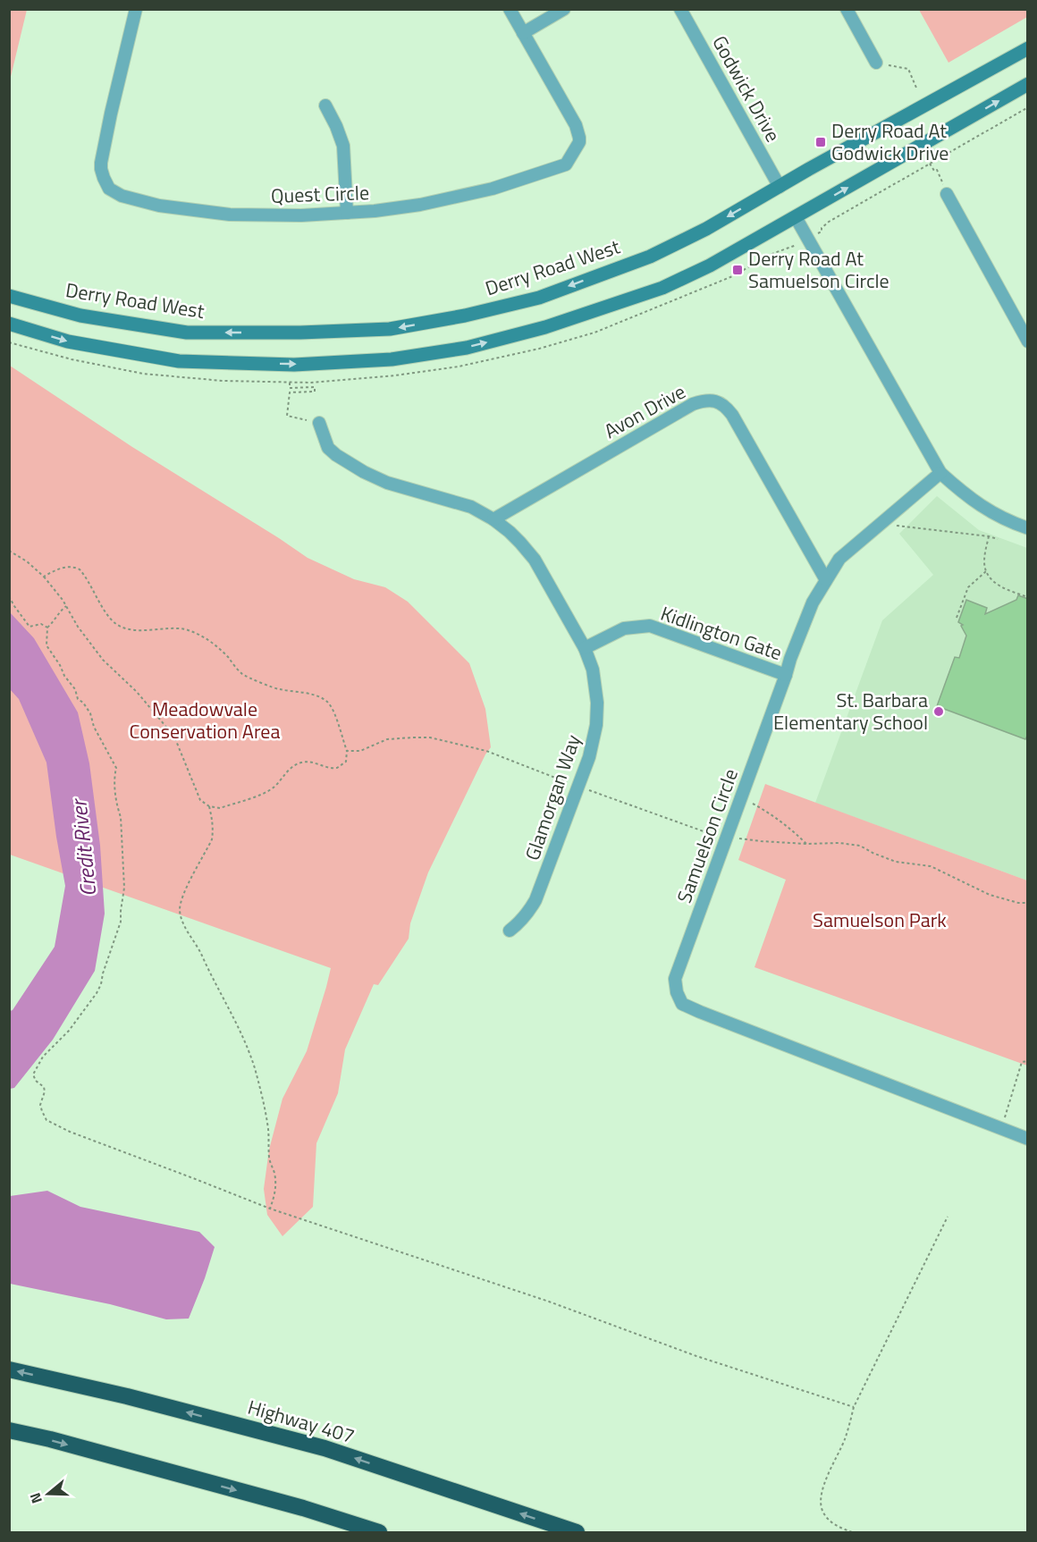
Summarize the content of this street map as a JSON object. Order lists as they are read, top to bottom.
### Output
{
  "streets": {
    "highway": ["Highway 407"],
    "main road": ["Derry Road West"],
    "street": [
      "Godwick Drive",
      "Quest Circle",
      "Avon Drive",
      "Kidlington Gate",
      "Glamorgan Way",
      "Samuelson Circle"
    ]
  },
  "crossings": [
    ["Godwick Drive", "Derry Road West"],
    ["Avon Drive", "Glamorgan Way"],
    ["Avon Drive", "Samuelson Circle"],
    ["Kidlington Gate", "Glamorgan Way"],
    ["Kidlington Gate", "Samuelson Circle"]
  ],
  "water": ["Credit River"],
  "parks": ["Meadowvale Conservation Area", "Samuelson Park"],
  "places": {
    "transit": ["Derry Road At Godwick Drive", "Derry Road At Samuelson Circle"],
    "other": ["St. Barbara Elementary School"]
  },
  "north": "left"
}
